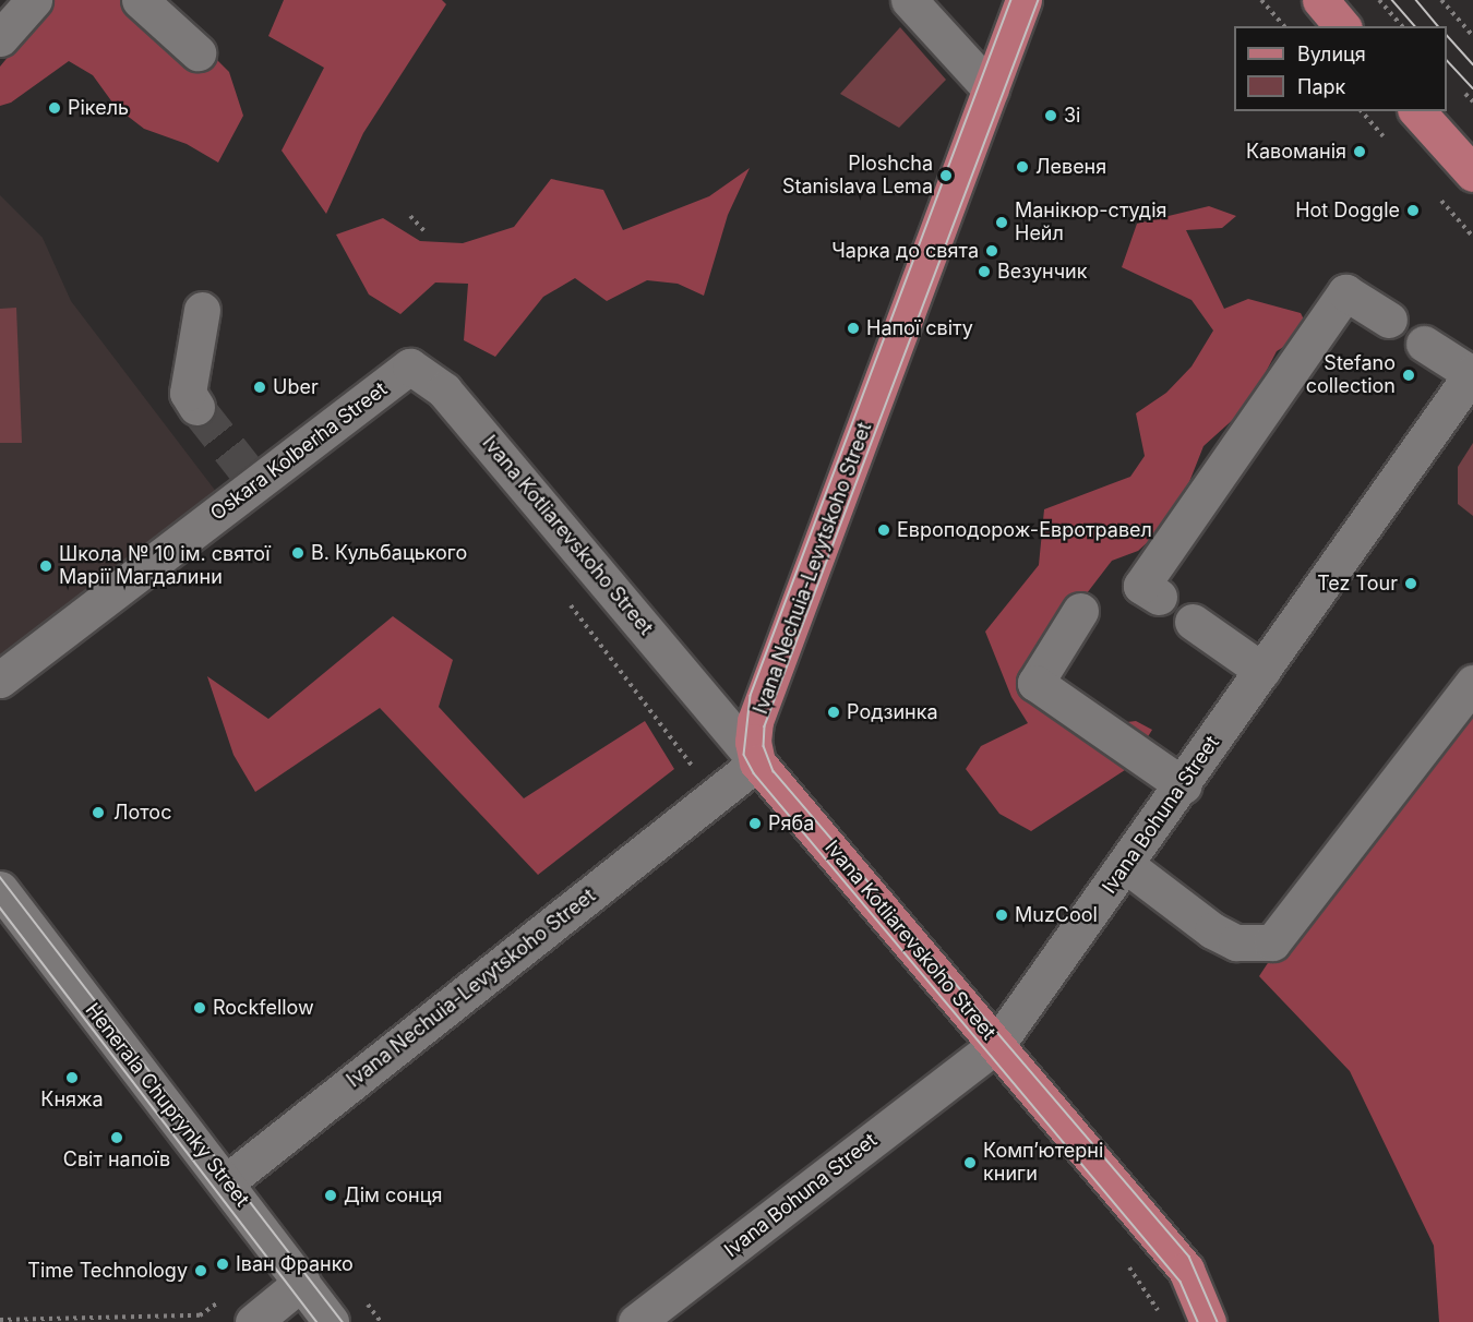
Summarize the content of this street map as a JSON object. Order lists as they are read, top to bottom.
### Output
{
  "streets": {
    "main road": ["Ivana Kotliarevskoho Street", "Ivana Nechuia-Levytskoho Street"],
    "street": ["Oskara Kolberha Street", "Ivana Bohuna Street", "Henerala Chuprynky Street"]
  },
  "crossings": [
    ["Oskara Kolberha Street", "Ivana Kotliarevskoho Street"],
    ["Ivana Kotliarevskoho Street", "Ivana Nechuia-Levytskoho Street"],
    ["Ivana Kotliarevskoho Street", "Ivana Bohuna Street"],
    ["Ivana Nechuia-Levytskoho Street", "Henerala Chuprynky Street"]
  ],
  "places": [
    "Рікель",
    "3i",
    "Кавоманія",
    "Левеня",
    "Ploshcha Stanislava Lema",
    "Hot Doggle",
    "Манікюр-студія Нейл",
    "Чарка до свята",
    "Везунчик",
    "Напої світу",
    "Stefano collection",
    "Uber",
    "Европодорож-Евротравел",
    "В. Кульбацького",
    "Школа № 10 ім. святої Марії Магдалини",
    "Tez Tour",
    "Родзинка",
    "Лотос",
    "Ряба",
    "MuzCool",
    "Rockfellow",
    "Княжа",
    "Світ напоїв",
    "Компʼютерні книги",
    "Дім сонця",
    "Іван Франко",
    "Time Technology"
  ],
  "legend": ["Вулиця", "Парк"]
}
